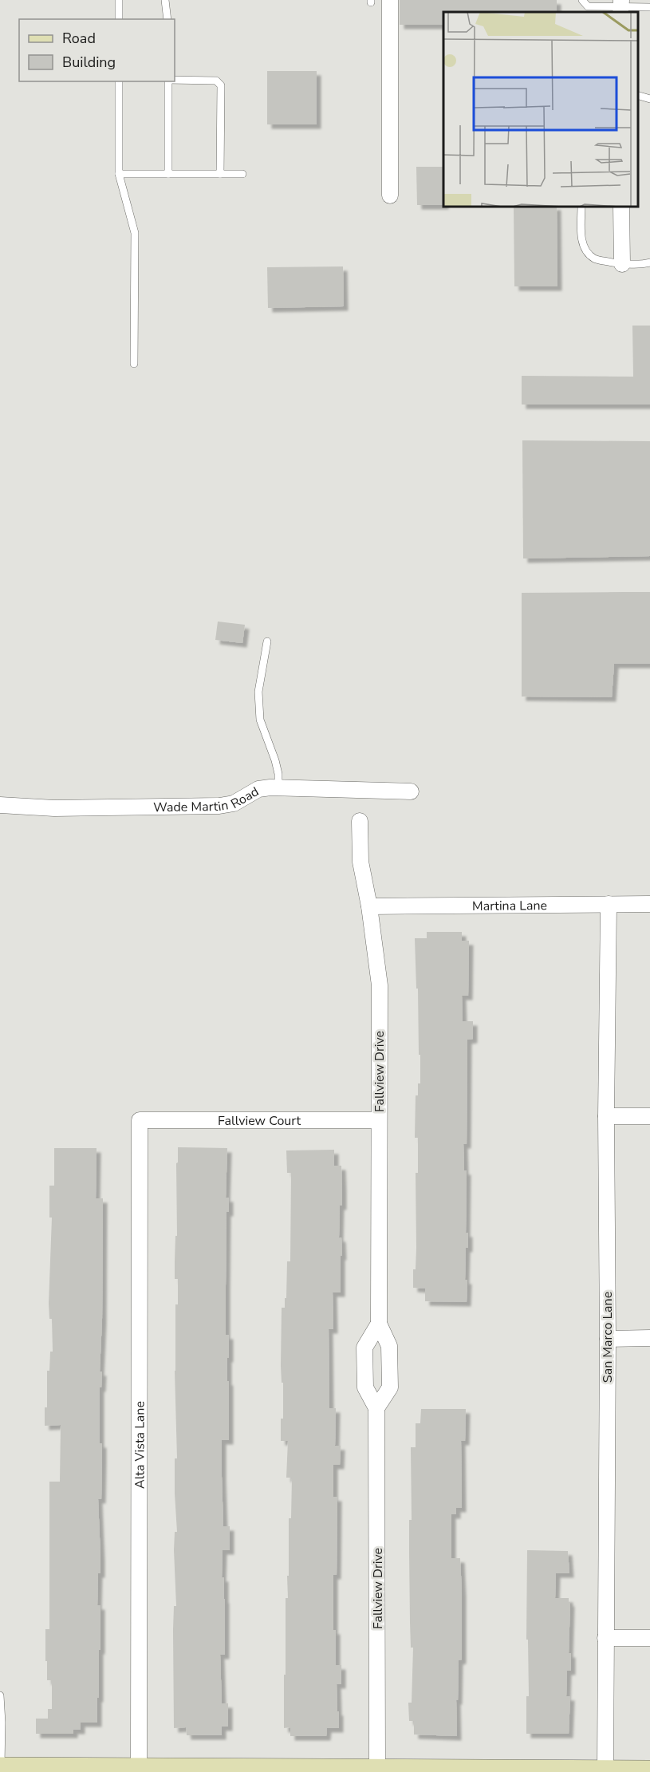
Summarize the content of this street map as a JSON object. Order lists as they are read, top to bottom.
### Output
{
  "streets": {
    "street": [
      "Wade Martin Road",
      "Martina Lane",
      "Fallview Drive",
      "Fallview Court",
      "San Marco Lane",
      "Alta Vista Lane"
    ]
  },
  "crossings": [
    ["Martina Lane", "Fallview Drive"],
    ["Martina Lane", "San Marco Lane"],
    ["Fallview Drive", "Fallview Court"],
    ["Fallview Court", "Alta Vista Lane"]
  ],
  "legend": ["Road", "Building"]
}
